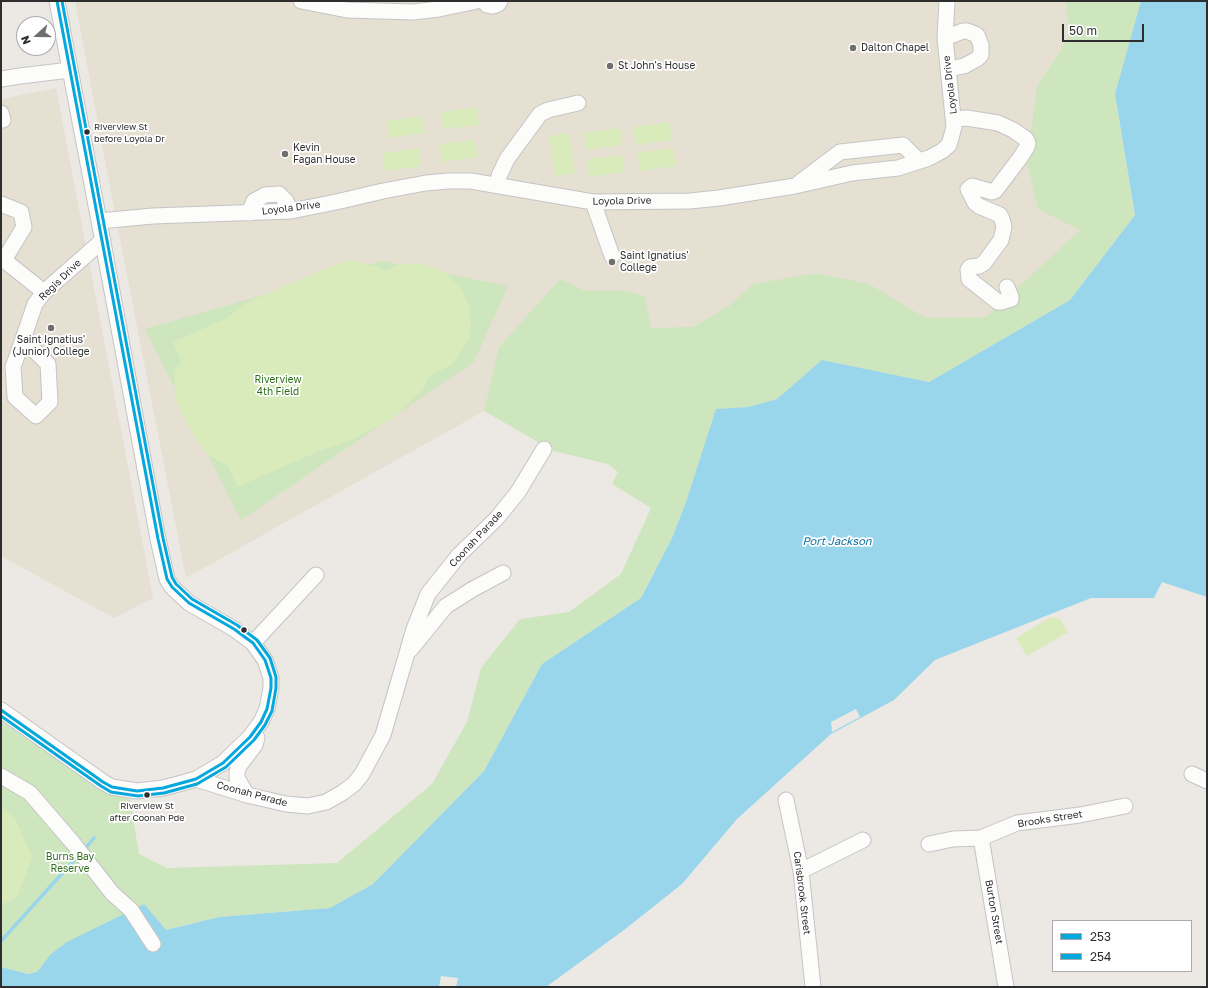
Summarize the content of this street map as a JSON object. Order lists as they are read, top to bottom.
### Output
{
  "streets": {
    "street": [
      "Loyola Drive",
      "Regis Drive",
      "Coonah Parade",
      "Brooks Street",
      "Carisbrook Street",
      "Burton Street"
    ]
  },
  "crossings": [
    ["Brooks Street", "Burton Street"]
  ],
  "water": ["Port Jackson"],
  "parks": ["Riverview 4th Field", "Burns Bay Reserve"],
  "places": [
    "Dalton Chapel",
    "St John's House",
    "Riverview St before Loyola Dr",
    "Kevin Fagan House",
    "Saint Ignatius' College",
    "Saint Ignatius' (Junior) College",
    "Riverview St after Coonah Pde"
  ],
  "lines": ["transit line 253", "transit line 254"],
  "legend": ["253", "254"],
  "scale_bar": "50 m",
  "north": "left"
}
